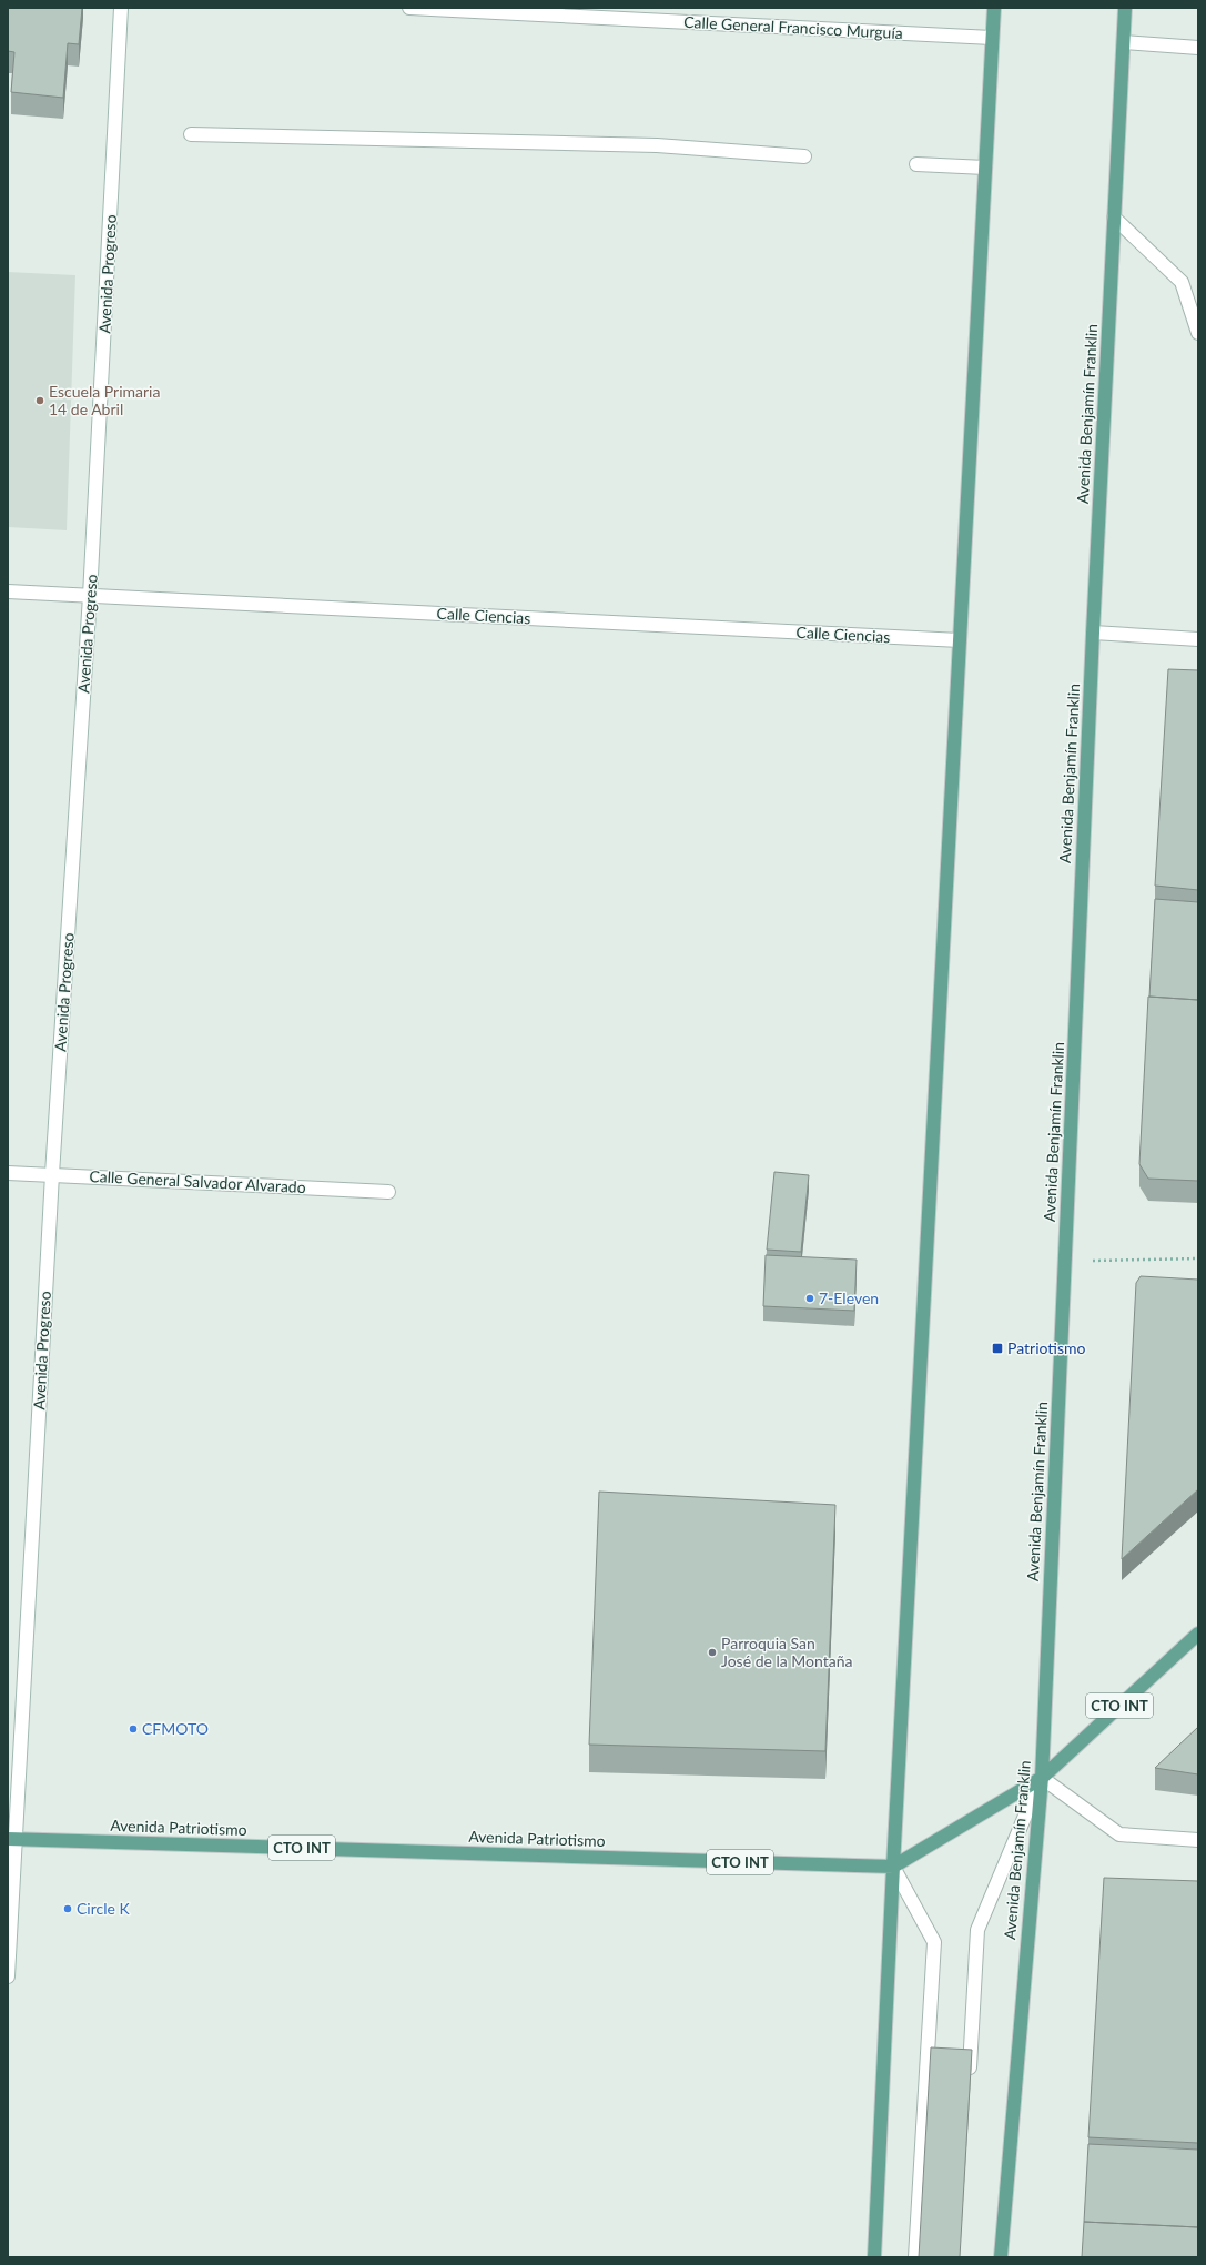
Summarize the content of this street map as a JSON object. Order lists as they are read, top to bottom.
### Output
{
  "streets": {
    "main road": ["Avenida Benjamín Franklin", "CTO INT", "Avenida Patriotismo"],
    "street": [
      "Calle General Francisco Murguía",
      "Avenida Progreso",
      "Calle Ciencias",
      "Calle General Salvador Alvarado"
    ]
  },
  "crossings": [
    ["Avenida Progreso", "Calle Ciencias"],
    ["Avenida Progreso", "Calle General Salvador Alvarado"],
    ["Avenida Progreso", "Avenida Patriotismo"],
    ["Avenida Benjamín Franklin", "CTO INT"],
    ["CTO INT", "Avenida Patriotismo"]
  ],
  "places": {
    "other": [
      "Escuela Primaria 14 de Abril",
      "7-Eleven",
      "Parroquia San José de la Montaña",
      "CFMOTO",
      "Circle K"
    ],
    "transit": ["Patriotismo"]
  }
}
